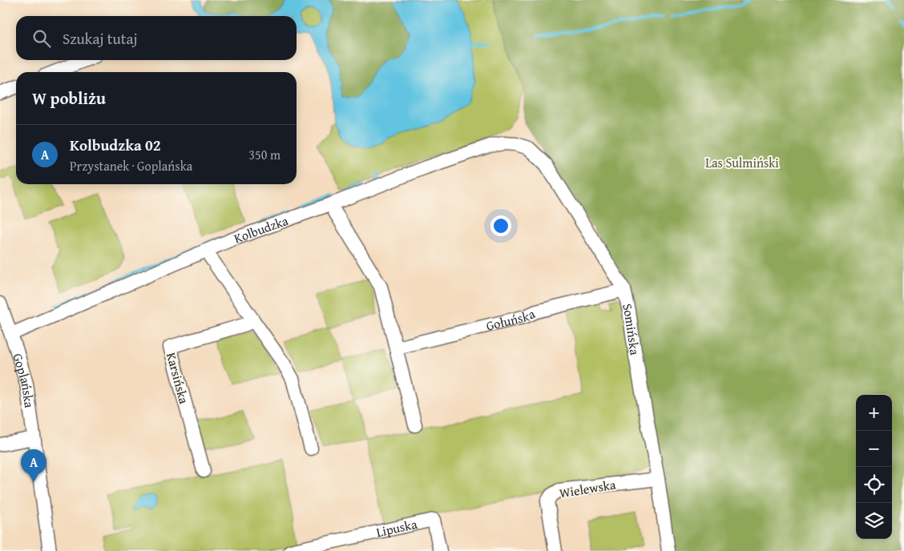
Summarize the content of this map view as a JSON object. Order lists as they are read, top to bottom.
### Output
{
  "streets": {
    "street": [
      "Kolbudzka",
      "Gołuńska",
      "Somińska",
      "Karsińska",
      "Goplańska",
      "Wielewska",
      "Lipuska"
    ]
  },
  "crossings": [
    ["Kolbudzka", "Somińska"],
    ["Kolbudzka", "Goplańska"],
    ["Gołuńska", "Somińska"],
    ["Somińska", "Wielewska"]
  ],
  "parks": ["Las Sulmiński"],
  "page": {
    "search": "Szukaj tutaj",
    "heading": "W pobliżu",
    "list": [
      {
        "mark": "A",
        "name": "Kolbudzka 02",
        "note": "Przystanek · Goplańska",
        "value": "350 m"
      }
    ],
    "map_buttons": ["+", "−"],
    "pins": "A"
  }
}
